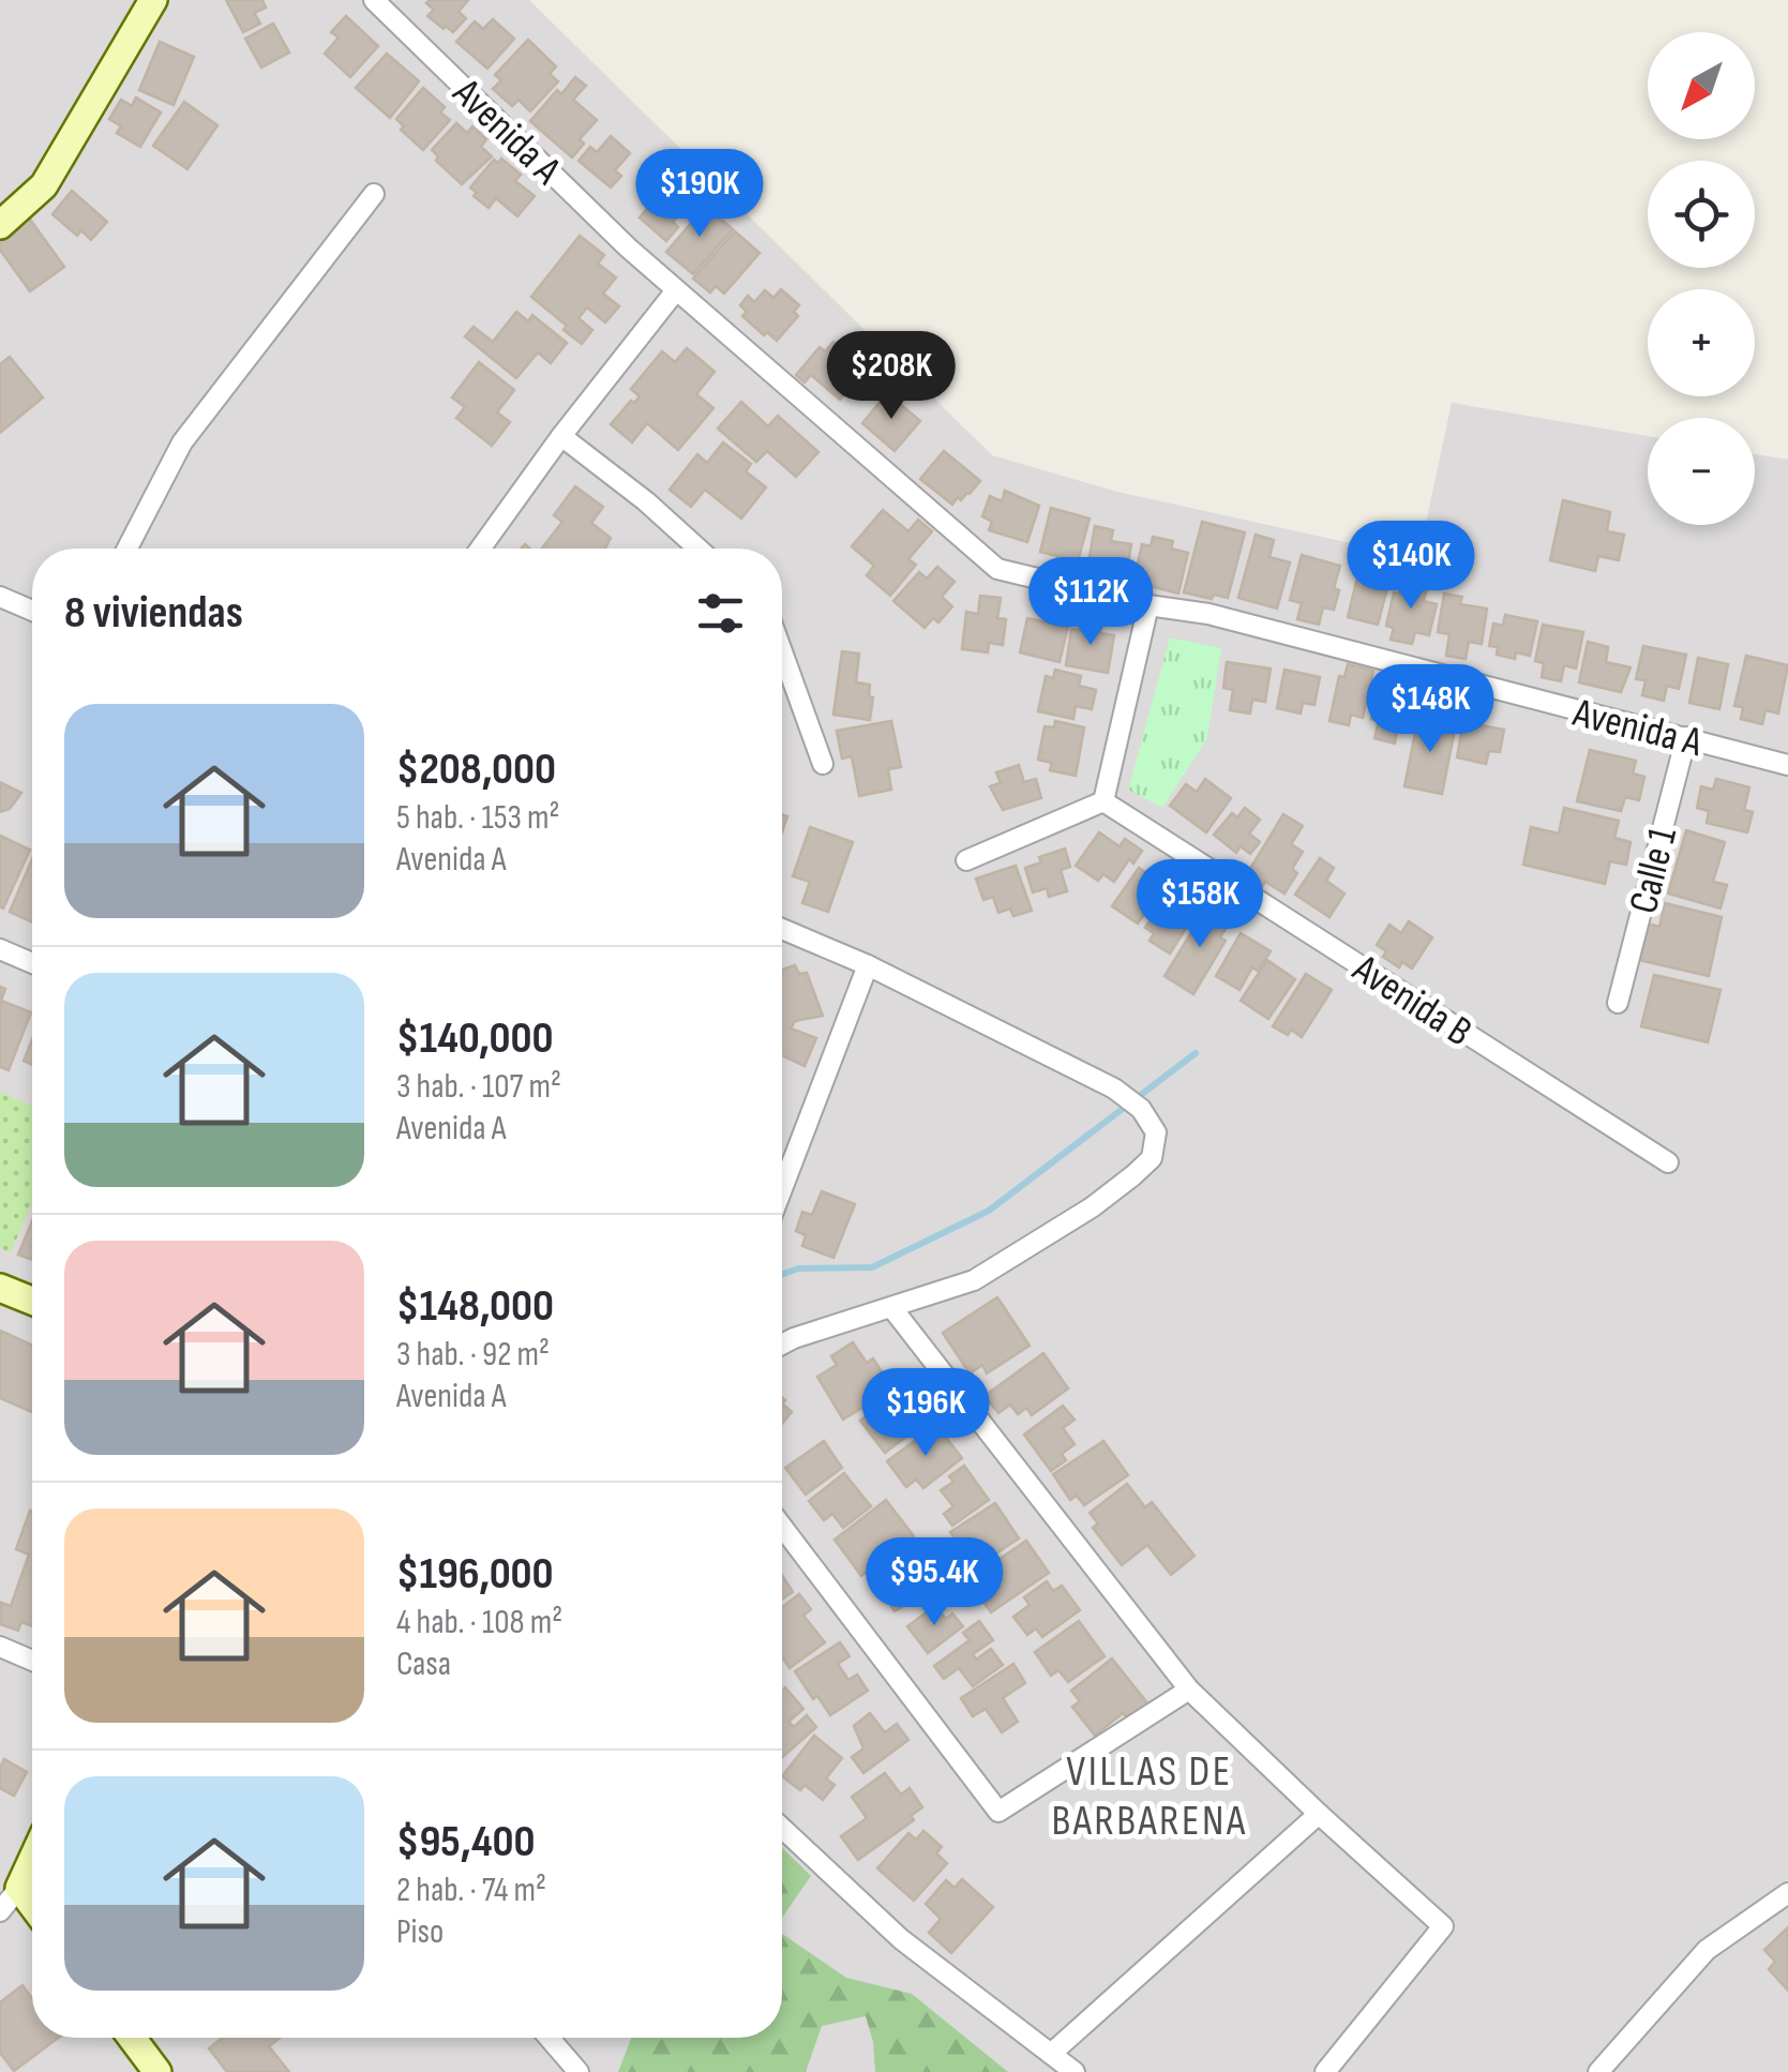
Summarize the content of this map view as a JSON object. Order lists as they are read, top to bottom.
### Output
{
  "streets": {
    "street": ["Avenida A", "Calle 1", "Avenida B"]
  },
  "crossings": [
    ["Avenida A", "Calle 1"]
  ],
  "districts": ["VILLAS DE BARBARENA"],
  "north": "bottom left",
  "page": {
    "map_buttons": ["+", "−"],
    "price": [
      "$190K",
      "$208K",
      "$140K",
      "$112K",
      "$148K",
      "$158K",
      "$196K",
      "$95.4K"
    ],
    "heading": "8 viviendas",
    "list": [
      {
        "name": "$208,000",
        "note": "5 hab. · 153 m² · Avenida A"
      },
      {
        "name": "$140,000",
        "note": "3 hab. · 107 m² · Avenida A"
      },
      {
        "name": "$148,000",
        "note": "3 hab. · 92 m² · Avenida A"
      },
      {
        "name": "$196,000",
        "note": "4 hab. · 108 m² · Casa"
      },
      {
        "name": "$95,400",
        "note": "2 hab. · 74 m² · Piso"
      }
    ]
  }
}
